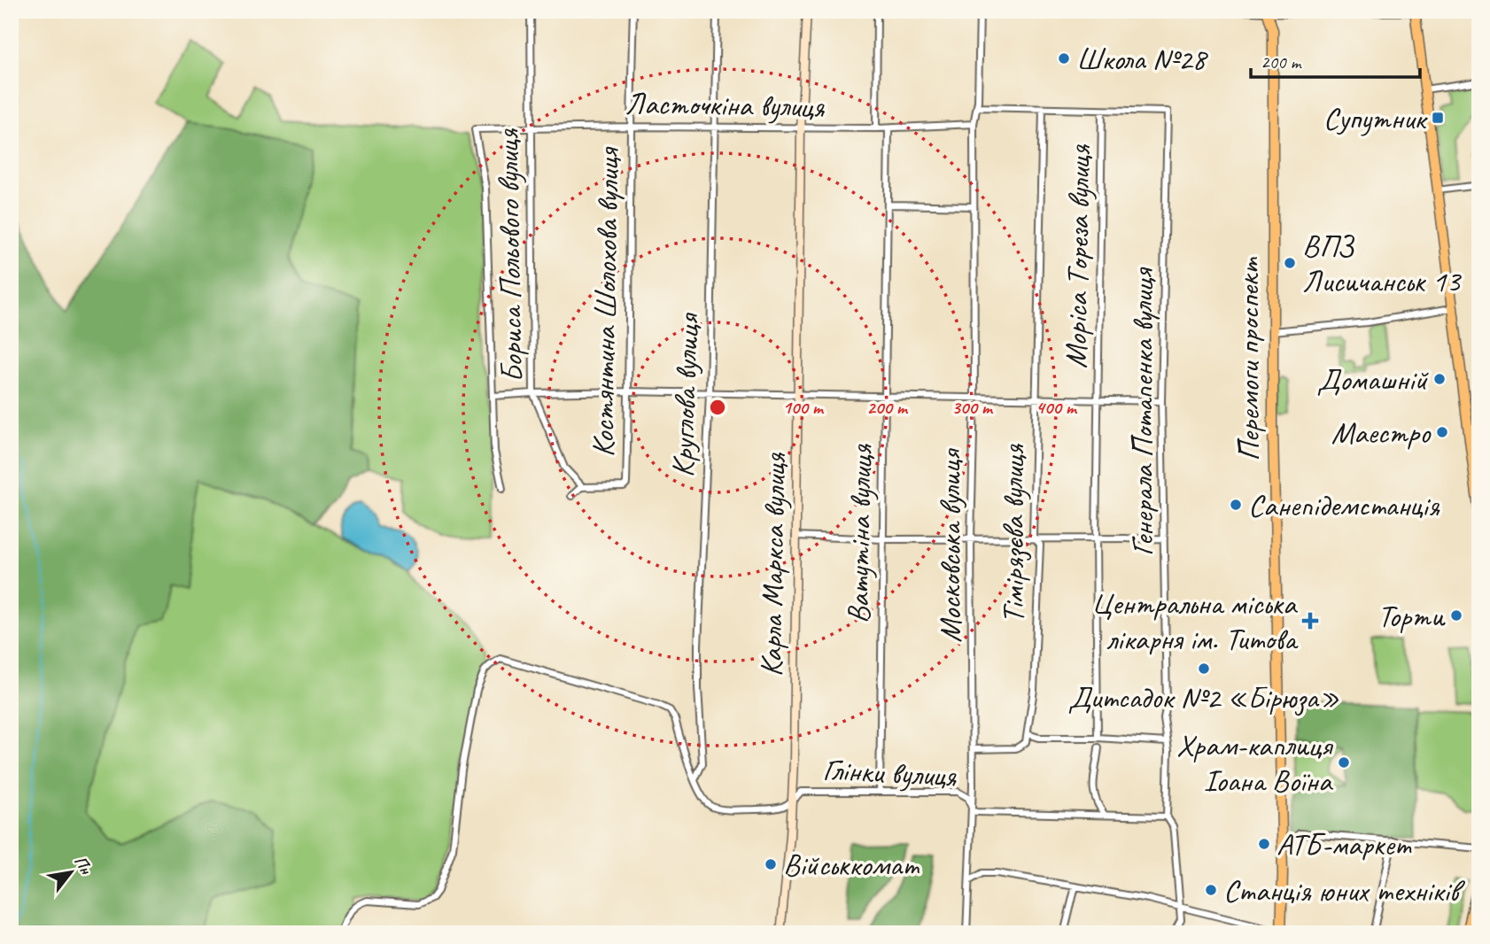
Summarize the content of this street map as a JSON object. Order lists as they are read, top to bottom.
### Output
{
  "streets": {
    "main road": ["Перемоги проспект"],
    "street": [
      "Ласточкіна вулиця",
      "Бориса Польового вулиця",
      "Моріса Тореза вулиця",
      "Костянтина Шолохова вулиця",
      "Круглова вулиця",
      "Генерала Потапенка вулиця",
      "Ватутіна вулиця",
      "Тімірязєва вулиця",
      "Московська вулиця",
      "Карла Маркса вулиця",
      "Глінки вулиця"
    ]
  },
  "crossings": [
    ["Ласточкіна вулиця", "Бориса Польового вулиця"],
    ["Ласточкіна вулиця", "Костянтина Шолохова вулиця"],
    ["Ласточкіна вулиця", "Круглова вулиця"],
    ["Ласточкіна вулиця", "Ватутіна вулиця"],
    ["Ласточкіна вулиця", "Московська вулиця"],
    ["Ласточкіна вулиця", "Карла Маркса вулиця"],
    ["Бориса Польового вулиця", "Костянтина Шолохова вулиця"],
    ["Моріса Тореза вулиця", "Генерала Потапенка вулиця"],
    ["Генерала Потапенка вулиця", "Глінки вулиця"],
    ["Ватутіна вулиця", "Глінки вулиця"],
    ["Московська вулиця", "Глінки вулиця"],
    ["Карла Маркса вулиця", "Глінки вулиця"]
  ],
  "places": {
    "other": [
      "Школа №28",
      "ВПЗ Лисичанськ 13",
      "Домашній",
      "Маестро",
      "Санепідемстанція",
      "Торти",
      "Дитсадок №2 «Бірюза»",
      "Храм-каплиця Іоана Воїна",
      "АТБ-маркет",
      "Військкомат",
      "Станція юних техніків"
    ],
    "transit": ["Супутник"],
    "health": ["Центральна міська лікарня ім. Титова"]
  },
  "scale_bar": "200 m",
  "north": "top right",
  "rings": [
    "100 m",
    "200 m",
    "300 m",
    "400 m"
  ]
}
